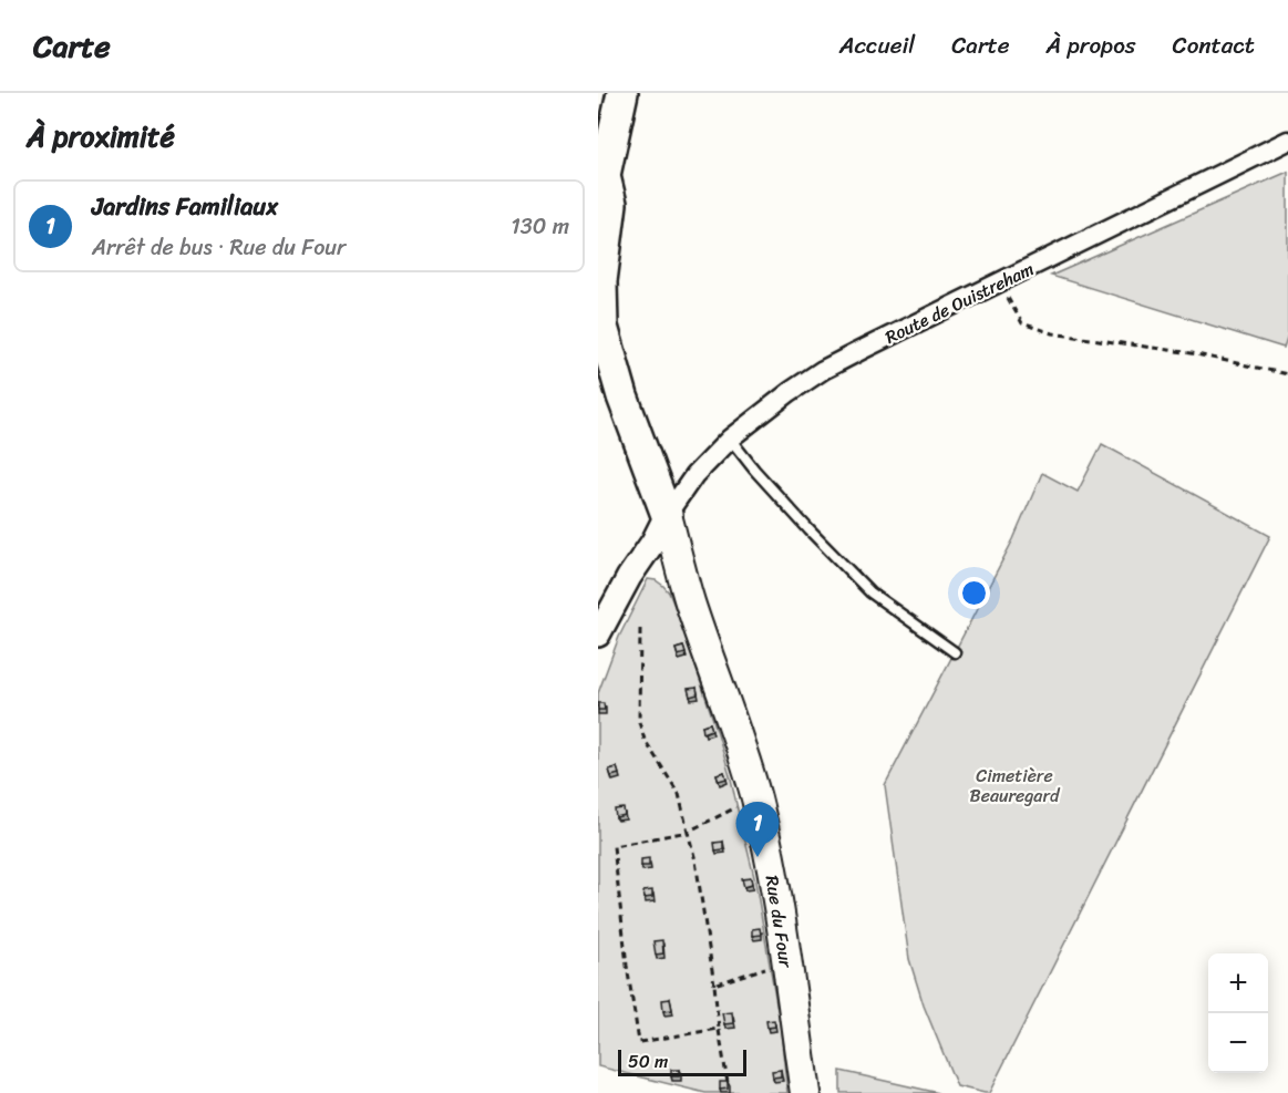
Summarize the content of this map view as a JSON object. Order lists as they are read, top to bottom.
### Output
{
  "streets": {
    "main road": ["Rue du Four"],
    "street": ["Route de Ouistreham"]
  },
  "crossings": [
    ["Route de Ouistreham", "Rue du Four"]
  ],
  "parks": ["Cimetière Beauregard"],
  "scale_bar": "50 m",
  "page": {
    "header": "Carte",
    "nav": [
      "Accueil",
      "Carte",
      "À propos",
      "Contact"
    ],
    "heading": "À proximité",
    "list": [
      {
        "mark": "1",
        "name": "Jardins Familiaux",
        "note": "Arrêt de bus · Rue du Four",
        "value": "130 m"
      }
    ],
    "pins": "1",
    "map_buttons": ["+", "−"],
    "scale": "50 m"
  }
}
